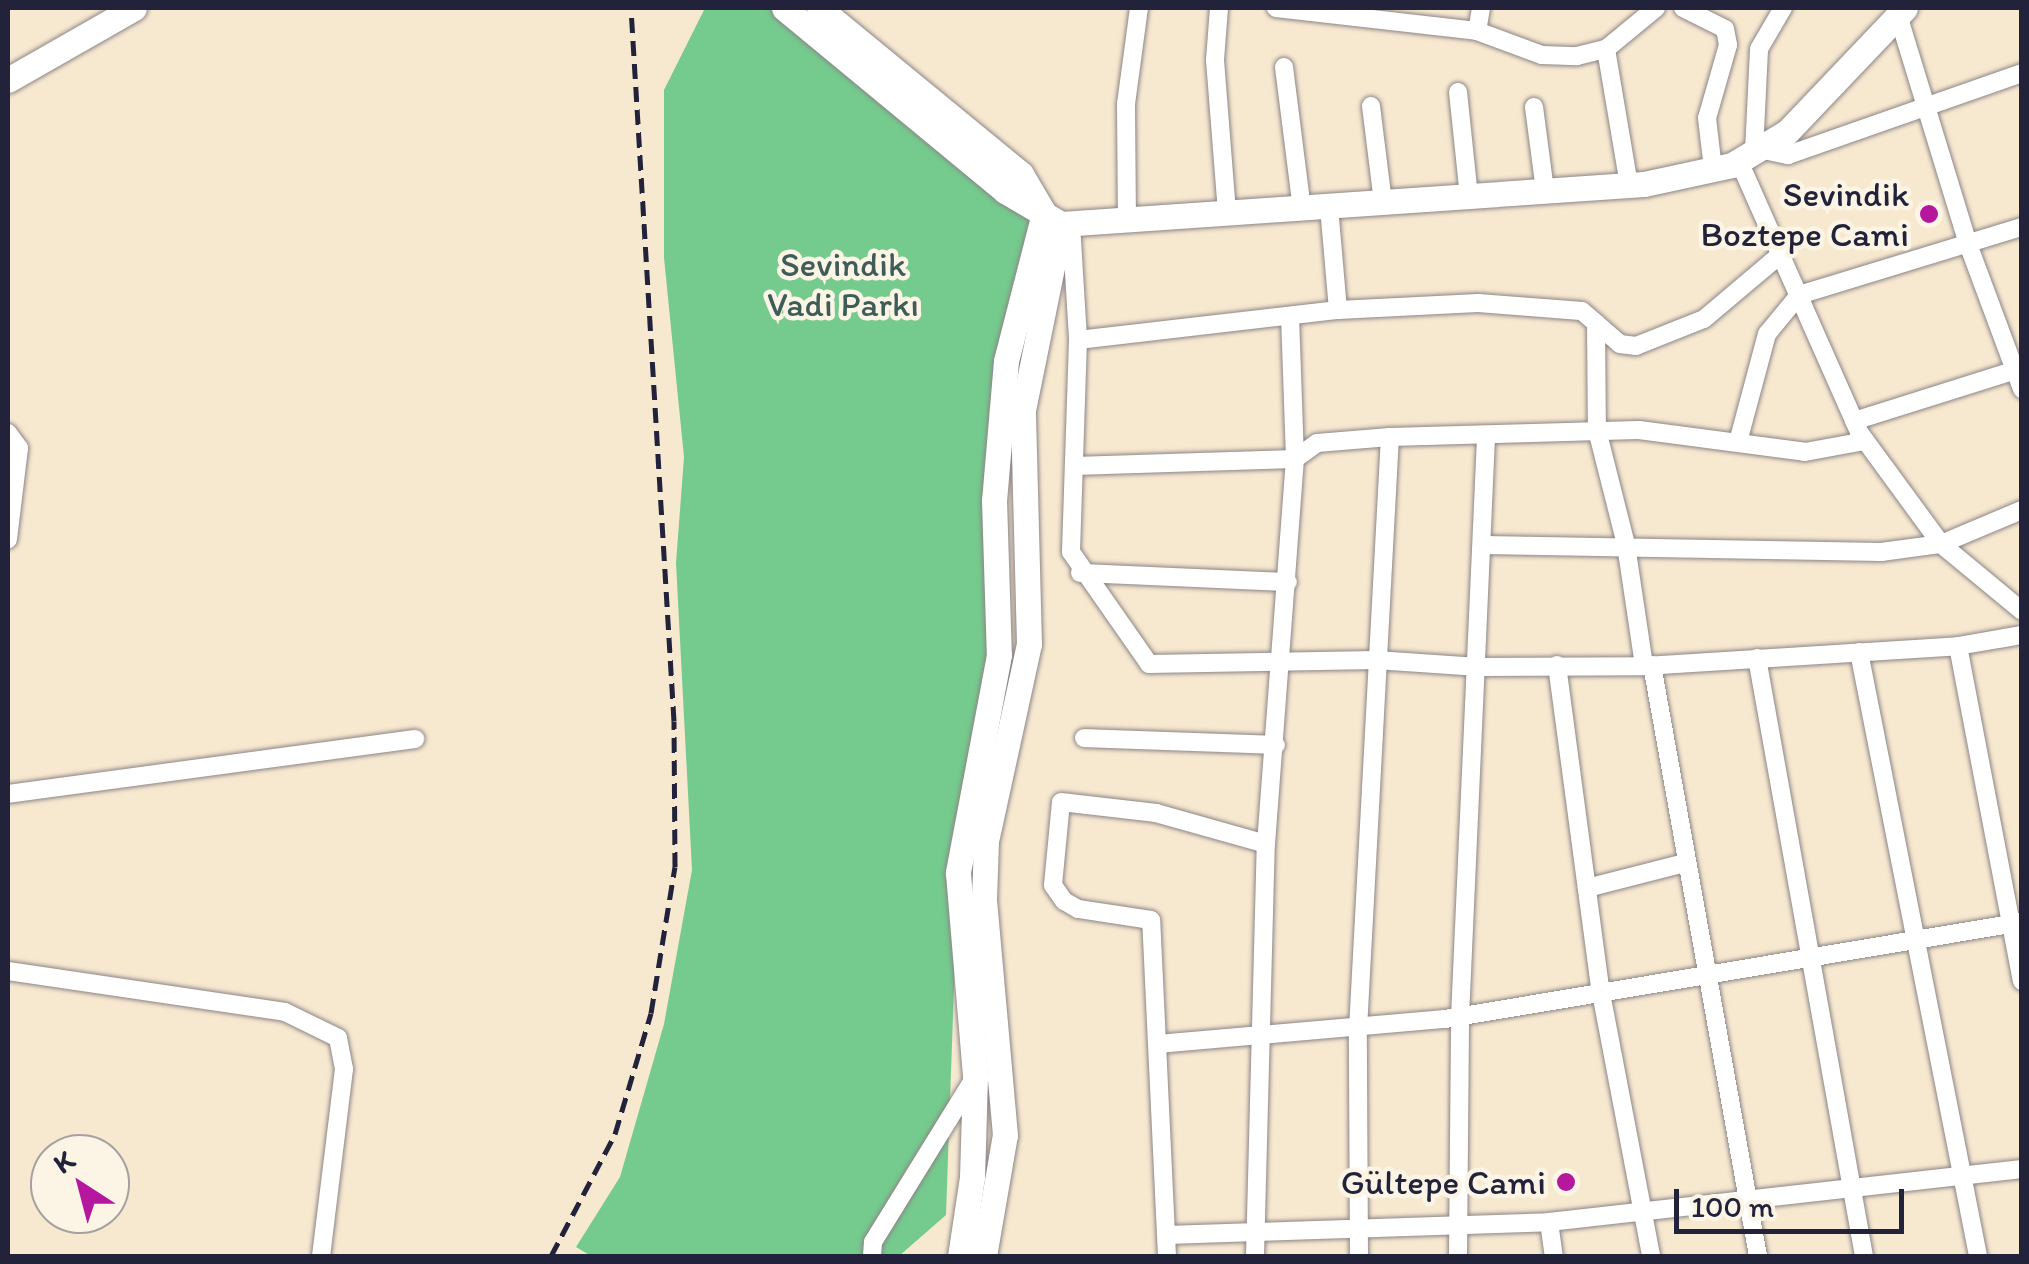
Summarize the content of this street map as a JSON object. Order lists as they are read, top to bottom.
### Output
{
  "parks": ["Sevindik Vadi Parkı"],
  "places": ["Sevindik Boztepe Cami", "Gültepe Cami"],
  "scale_bar": "100 m",
  "north": "top left"
}
